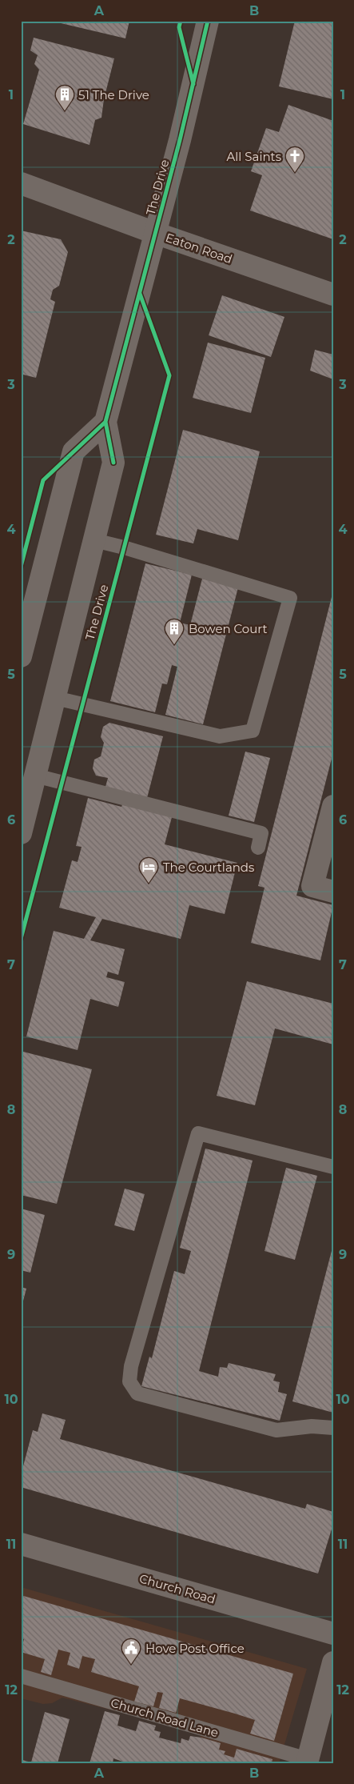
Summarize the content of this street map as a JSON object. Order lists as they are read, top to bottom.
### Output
{
  "streets": {
    "main road": ["The Drive", "Eaton Road", "Church Road"],
    "lane": ["Church Road Lane"]
  },
  "crossings": [
    ["The Drive", "Eaton Road"]
  ],
  "places": {
    "building": ["51 The Drive", "Bowen Court"],
    "church": ["All Saints"],
    "hotel": ["The Courtlands"],
    "public building": ["Hove Post Office"]
  },
  "grid": {
    "columns": ["A", "B"],
    "rows": [
      "1",
      "2",
      "3",
      "4",
      "5",
      "6",
      "7",
      "8",
      "9",
      "10",
      "11",
      "12"
    ]
  }
}
